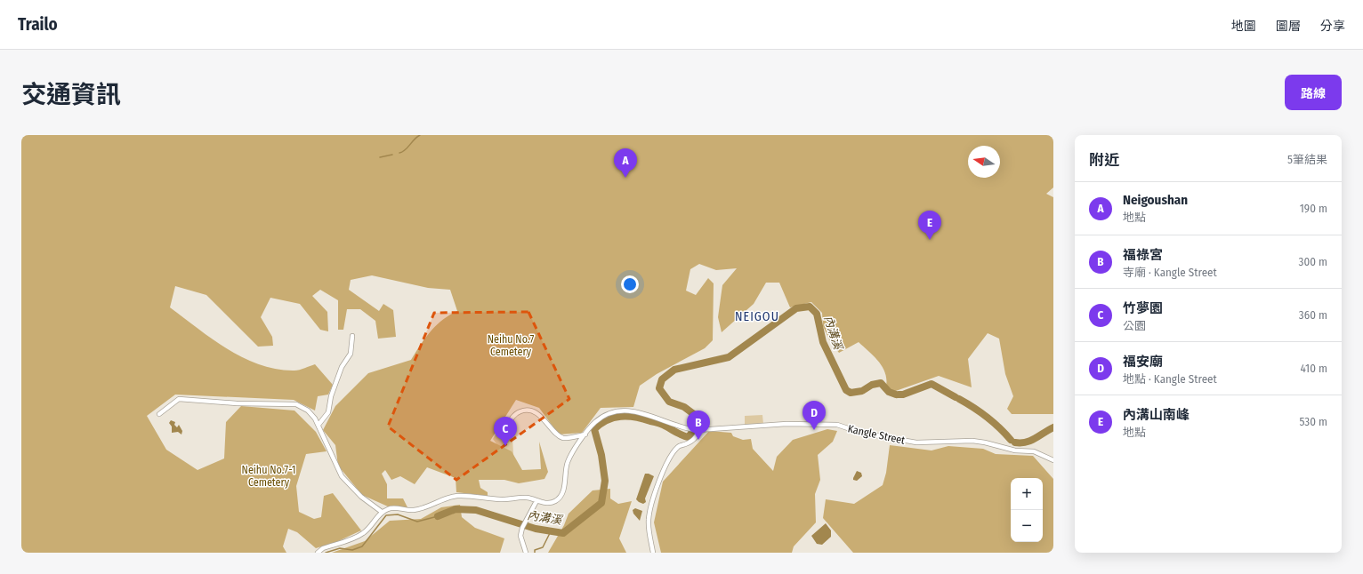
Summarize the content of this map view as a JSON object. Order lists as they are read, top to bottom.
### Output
{
  "streets": {
    "street": ["Kangle Street"]
  },
  "districts": ["NEIGOU"],
  "water": ["內溝溪"],
  "parks": ["Neihu No.7 Cemetery", "Neihu No.7-1 Cemetery"],
  "north": "left",
  "page": {
    "header": "Trailo",
    "nav": ["地圖", "圖層", "分享"],
    "title": "交通資訊",
    "buttons": "路線",
    "heading": ["附近", "5筆結果"],
    "pins": [
      "A",
      "E",
      "D",
      "B",
      "C"
    ],
    "list": [
      {
        "mark": "A",
        "name": "Neigoushan",
        "note": "地點",
        "value": "190 m"
      },
      {
        "mark": "B",
        "name": "福祿宮",
        "note": "寺廟 · Kangle Street",
        "value": "300 m"
      },
      {
        "mark": "C",
        "name": "竹夢園",
        "note": "公園",
        "value": "360 m"
      },
      {
        "mark": "D",
        "name": "福安廟",
        "note": "地點 · Kangle Street",
        "value": "410 m"
      },
      {
        "mark": "E",
        "name": "內溝山南峰",
        "note": "地點",
        "value": "530 m"
      }
    ],
    "map_buttons": ["+", "−"]
  }
}
